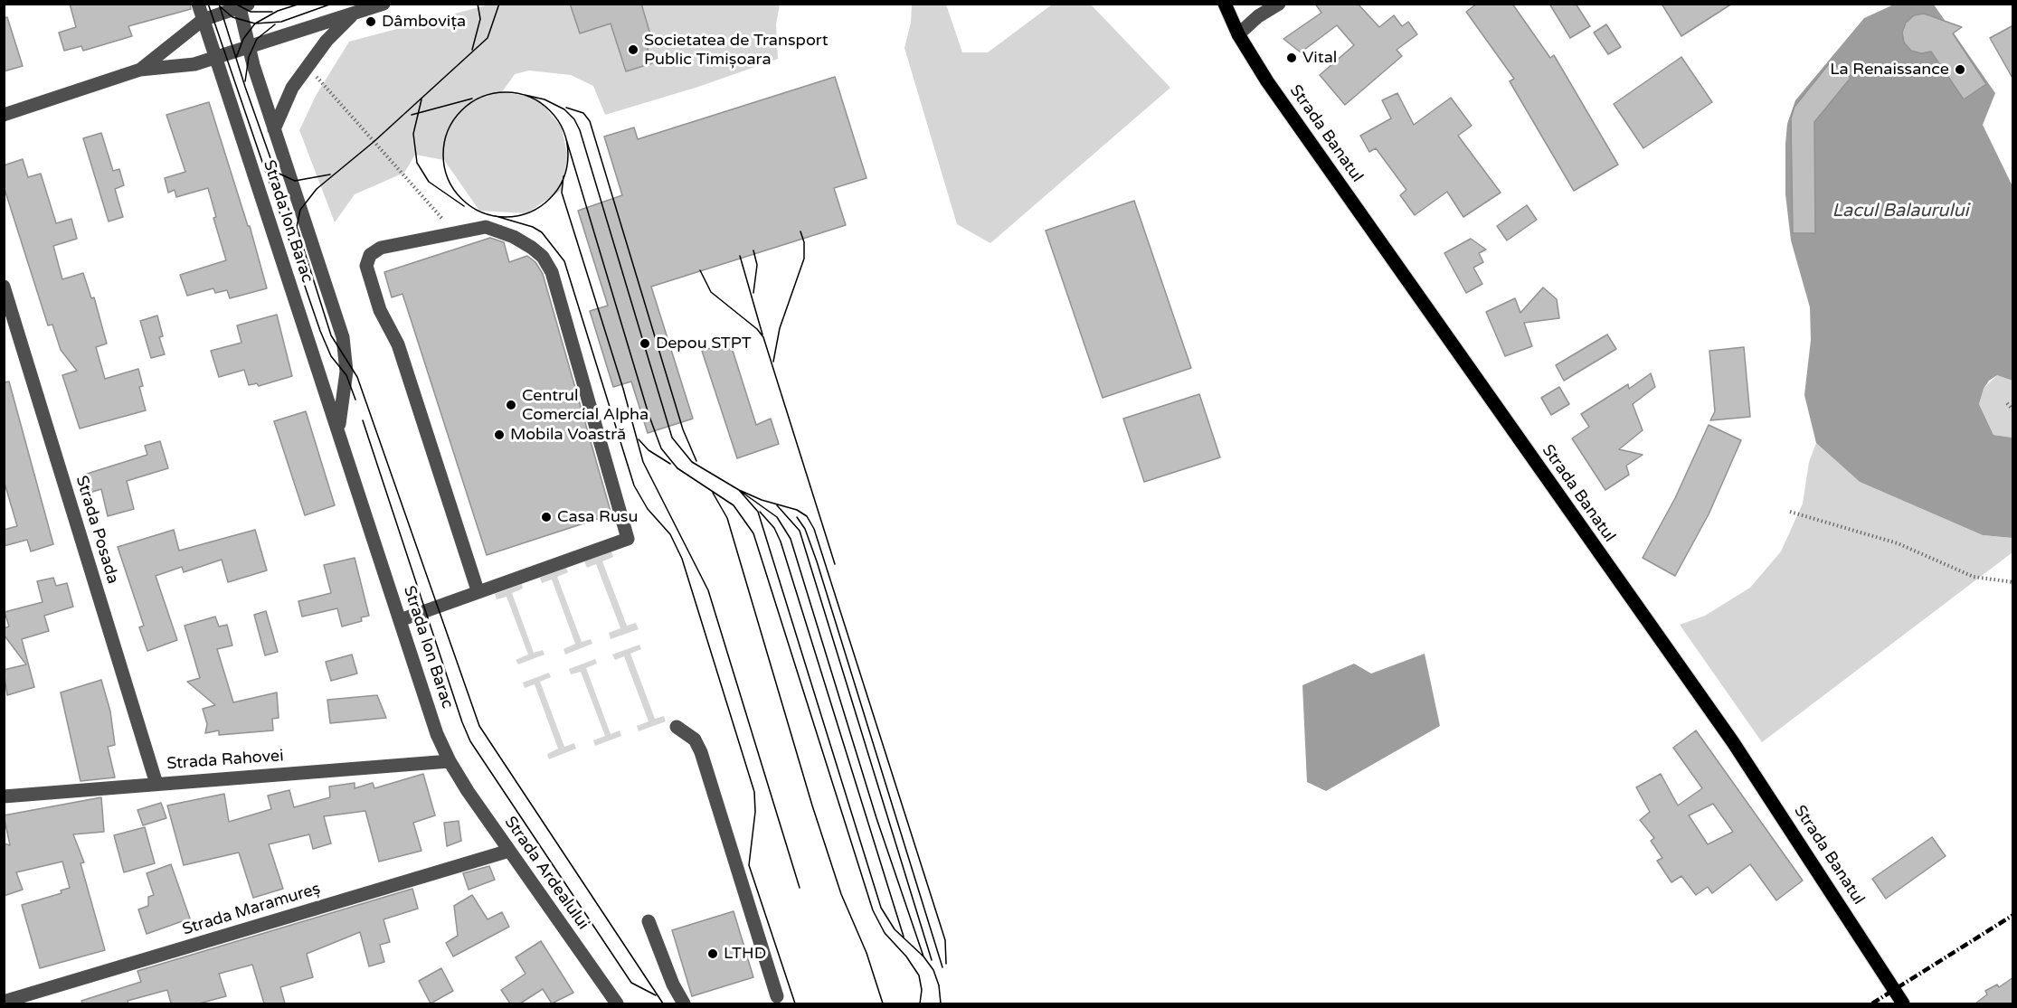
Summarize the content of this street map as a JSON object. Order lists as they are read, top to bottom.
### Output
{
  "streets": {
    "main road": ["Strada Banatul"],
    "street": [
      "Strada Ion Barac",
      "Strada Posada",
      "Strada Rahovei",
      "Strada Ardealului",
      "Strada Maramureș"
    ]
  },
  "crossings": [
    ["Strada Ion Barac", "Strada Rahovei"],
    ["Strada Ion Barac", "Strada Ardealului"],
    ["Strada Posada", "Strada Rahovei"],
    ["Strada Rahovei", "Strada Ardealului"],
    ["Strada Ardealului", "Strada Maramureș"]
  ],
  "water": ["Lacul Balaurului"],
  "places": [
    "Dâmbovița",
    "Societatea de Transport Public Timișoara",
    "Vital",
    "La Renaissance",
    "Depou STPT",
    "Centrul Comercial Alpha",
    "Mobila Voastră",
    "Casa Rusu",
    "LTHD"
  ]
}
